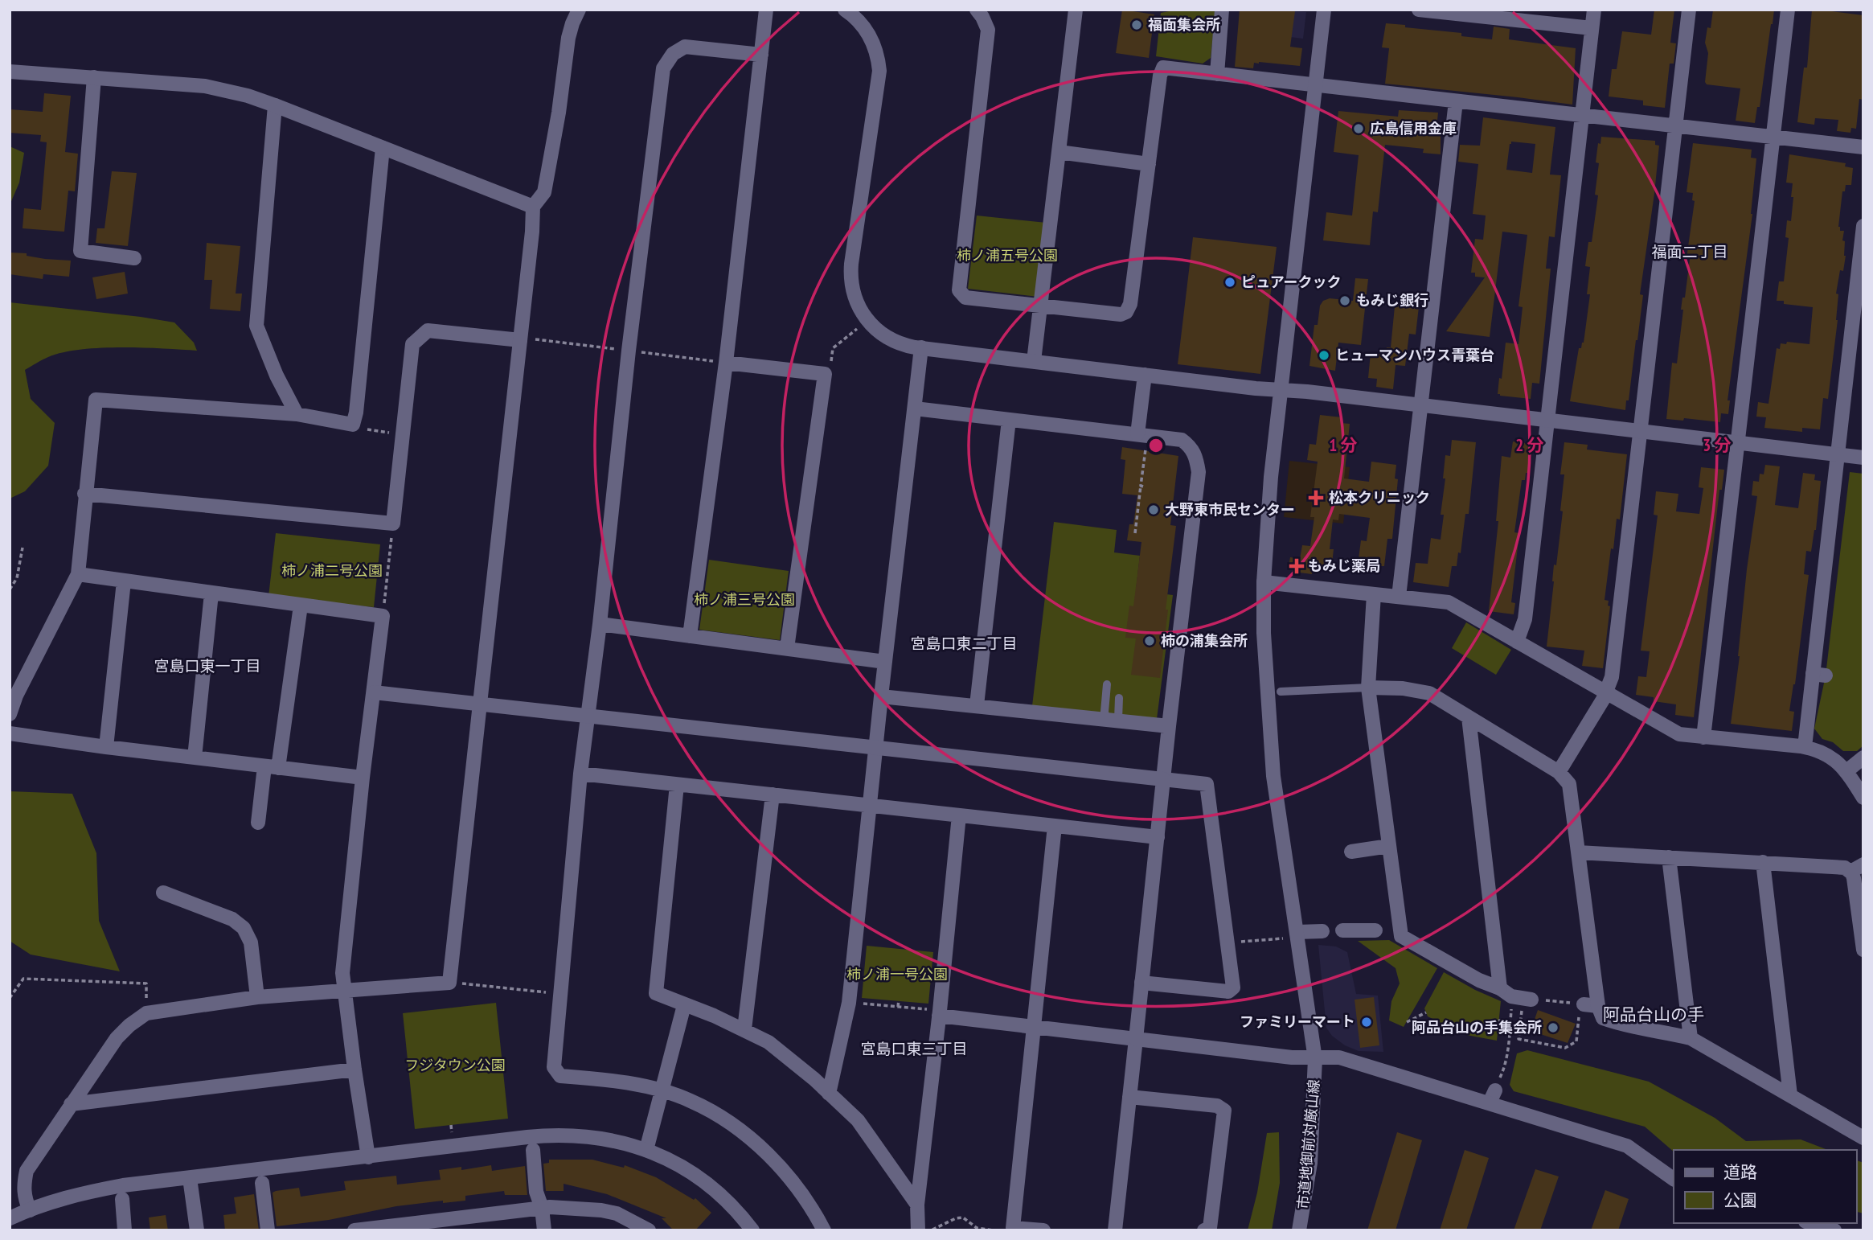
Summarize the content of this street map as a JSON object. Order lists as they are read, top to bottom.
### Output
{
  "streets": {
    "street": ["市道地御前対厳山線"]
  },
  "districts": [
    "福面二丁目",
    "宮島口東二丁目",
    "宮島口東一丁目",
    "阿品台山の手",
    "宮島口東三丁目"
  ],
  "parks": [
    "柿ノ浦五号公園",
    "柿ノ浦二号公園",
    "柿ノ浦三号公園",
    "柿ノ浦一号公園",
    "フジタウン公園"
  ],
  "places": {
    "other": [
      "福面集会所",
      "広島信用金庫",
      "ピュアークック",
      "もみじ銀行",
      "ヒューマンハウス青葉台",
      "大野東市民センター",
      "柿の浦集会所",
      "ファミリーマート",
      "阿品台山の手集会所"
    ],
    "health": ["松本クリニック", "もみじ薬局"]
  },
  "legend": ["道路", "公園"],
  "rings": ["1 分", "2 分", "3 分"]
}
